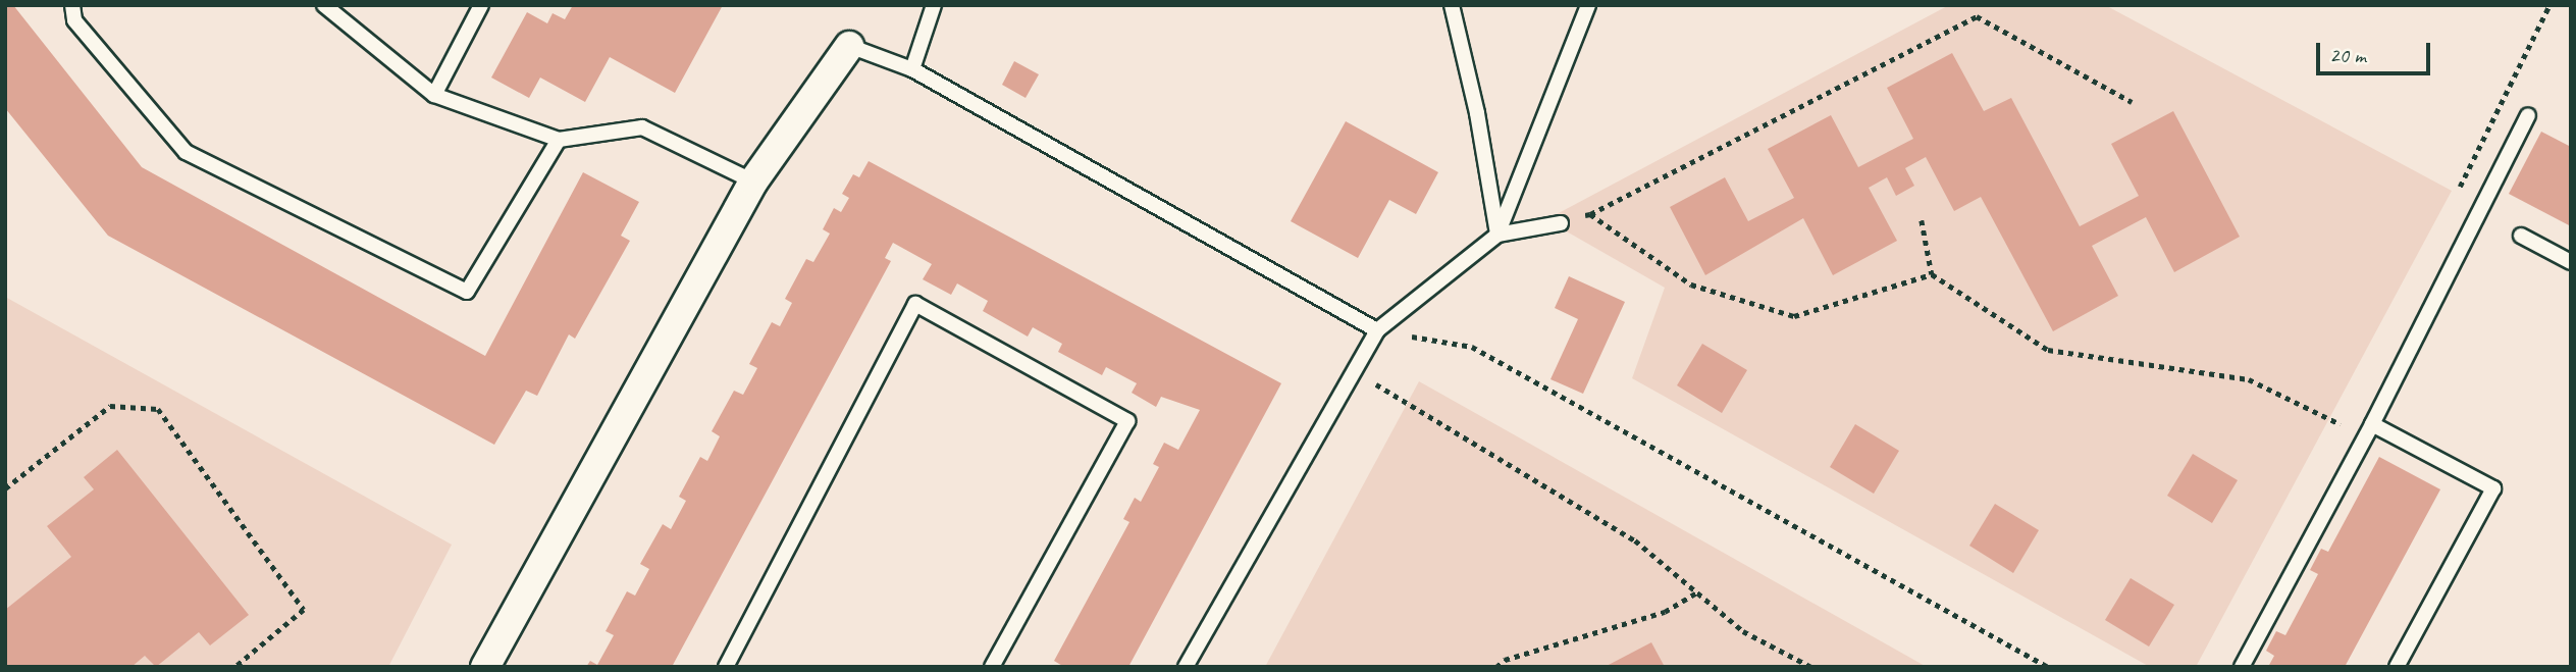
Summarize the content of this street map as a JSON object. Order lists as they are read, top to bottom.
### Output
{
  "scale_bar": "20 m"
}
